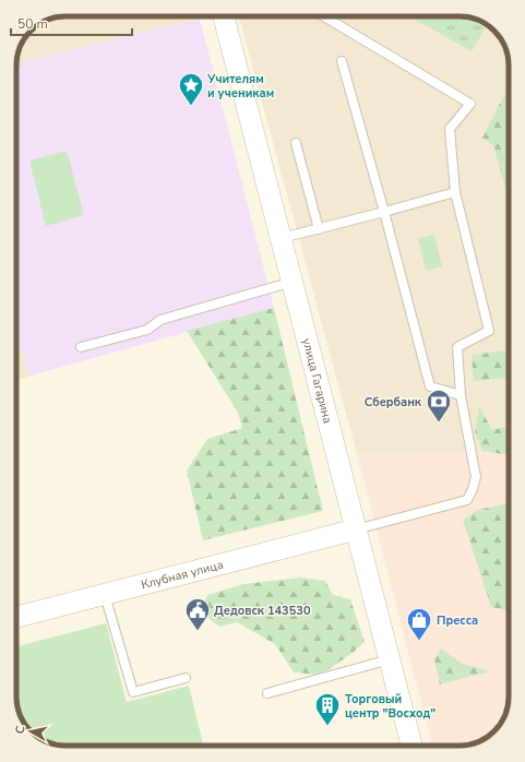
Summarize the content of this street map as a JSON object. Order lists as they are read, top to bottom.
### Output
{
  "streets": {
    "street": ["улица Гагарина", "Клубная улица"]
  },
  "crossings": [
    ["улица Гагарина", "Клубная улица"]
  ],
  "places": {
    "place": ["Учителям и ученикам"],
    "bank": ["Сбербанк"],
    "public building": ["Дедовск 143530"],
    "shop": ["Пресса"],
    "building": ["Торговый центр \"Восход\""]
  },
  "scale_bar": "50 m",
  "north": "left"
}
